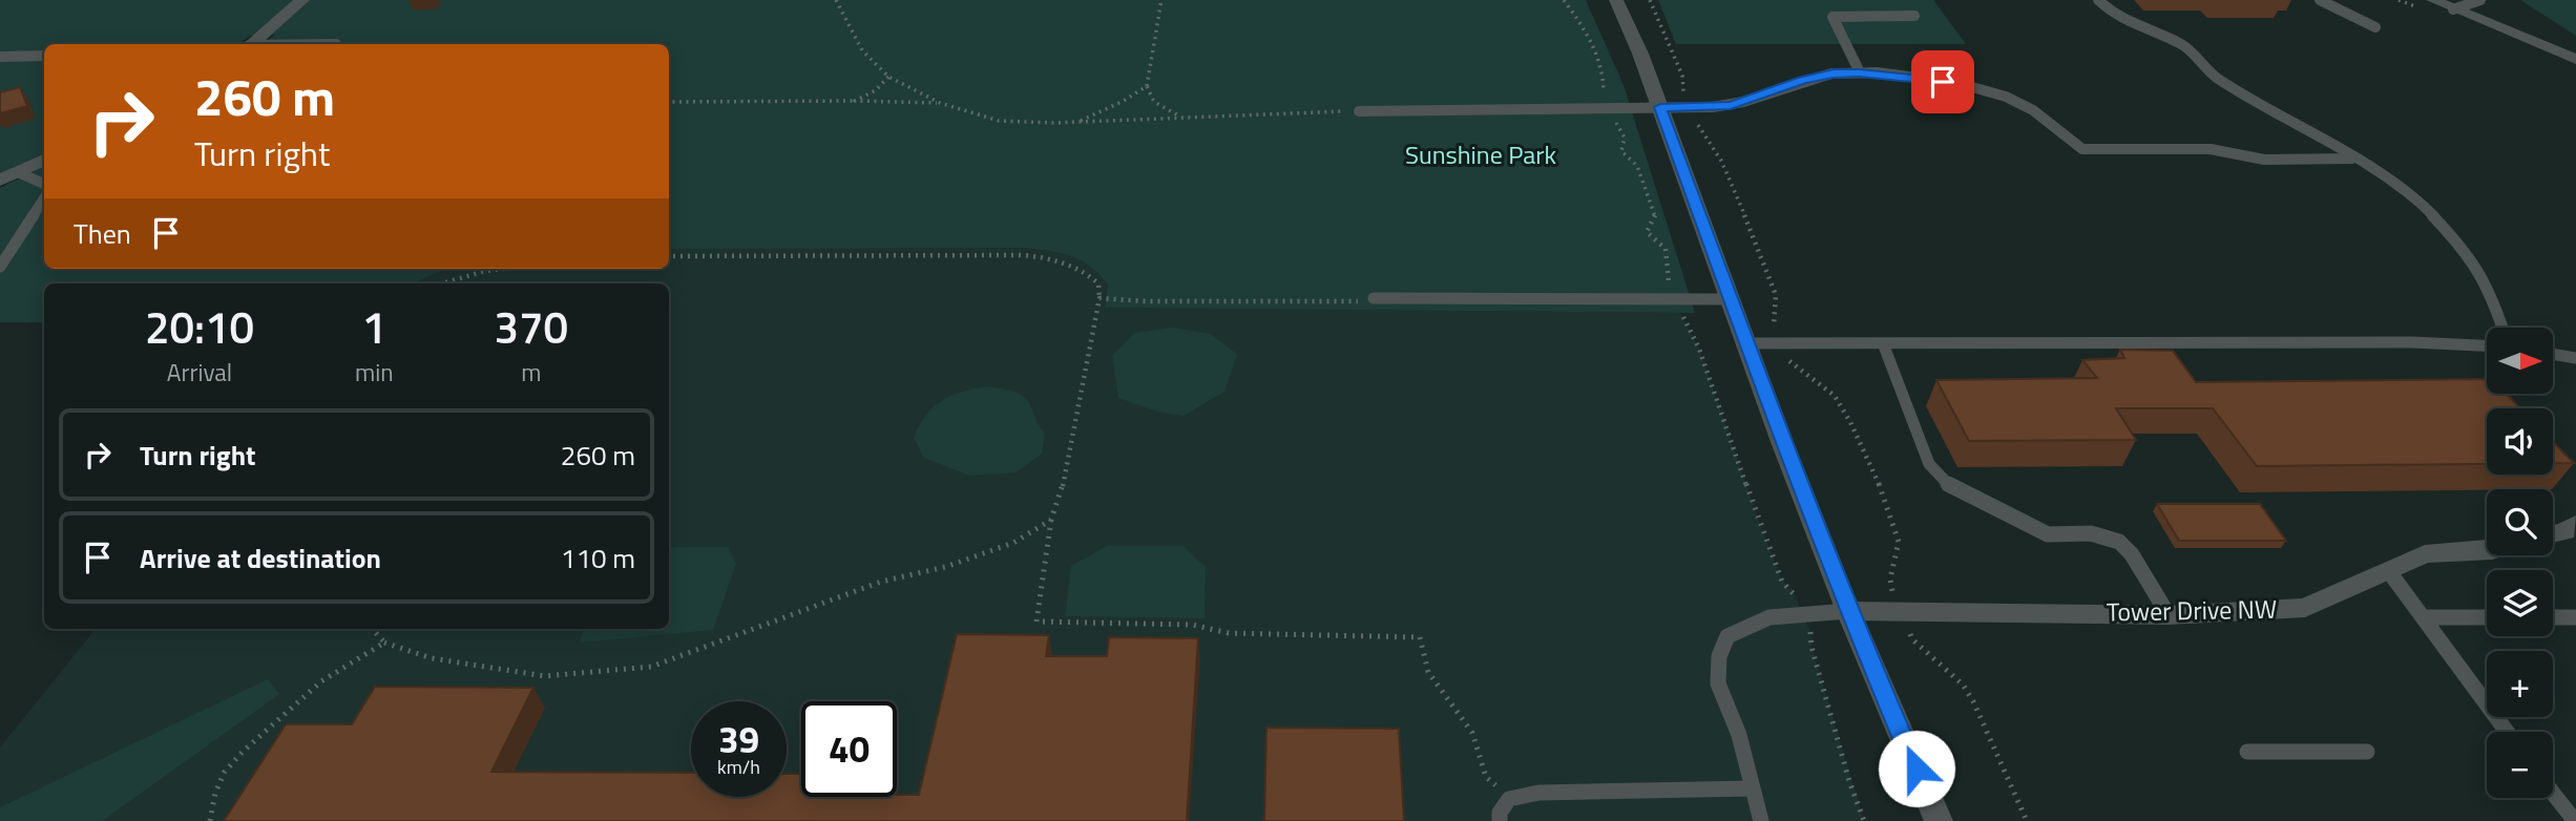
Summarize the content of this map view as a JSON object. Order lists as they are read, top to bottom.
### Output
{
  "streets": {
    "street": ["Tower Drive NW"]
  },
  "parks": ["Sunshine Park"],
  "north": "right",
  "page": {
    "turn": ["260 m", "Turn right"],
    "then": "Then",
    "eta": [
      "20:10",
      "Arrival",
      "1",
      "min",
      "370",
      "m"
    ],
    "map_buttons": ["+", "−"],
    "list": [
      {
        "name": "Turn right",
        "value": "260 m"
      },
      {
        "name": "Arrive at destination",
        "value": "110 m"
      }
    ],
    "speed": "39 km/h",
    "limit": "40"
  }
}
